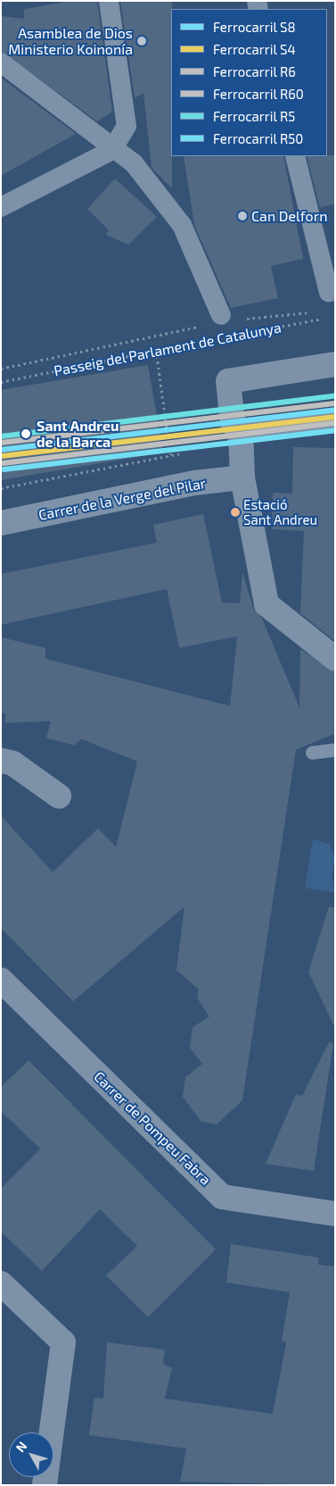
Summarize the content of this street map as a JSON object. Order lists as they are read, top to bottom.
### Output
{
  "streets": {
    "street": ["Carrer de la Verge del Pilar", "Carrer de Pompeu Fabra"],
    "path": ["Passeig del Parlament de Catalunya"]
  },
  "places": [
    "Asamblea de Dios Ministerio Koinonía",
    "Can Delforn",
    "Sant Andreu de la Barca",
    "Estació Sant Andreu"
  ],
  "lines": [
    "rail line R5",
    "rail line R6",
    "rail line S8",
    "rail line S4",
    "rail line R60",
    "rail line R50"
  ],
  "legend": [
    "Ferrocarril S8",
    "Ferrocarril S4",
    "Ferrocarril R6",
    "Ferrocarril R60",
    "Ferrocarril R5",
    "Ferrocarril R50"
  ],
  "north": "top left"
}
